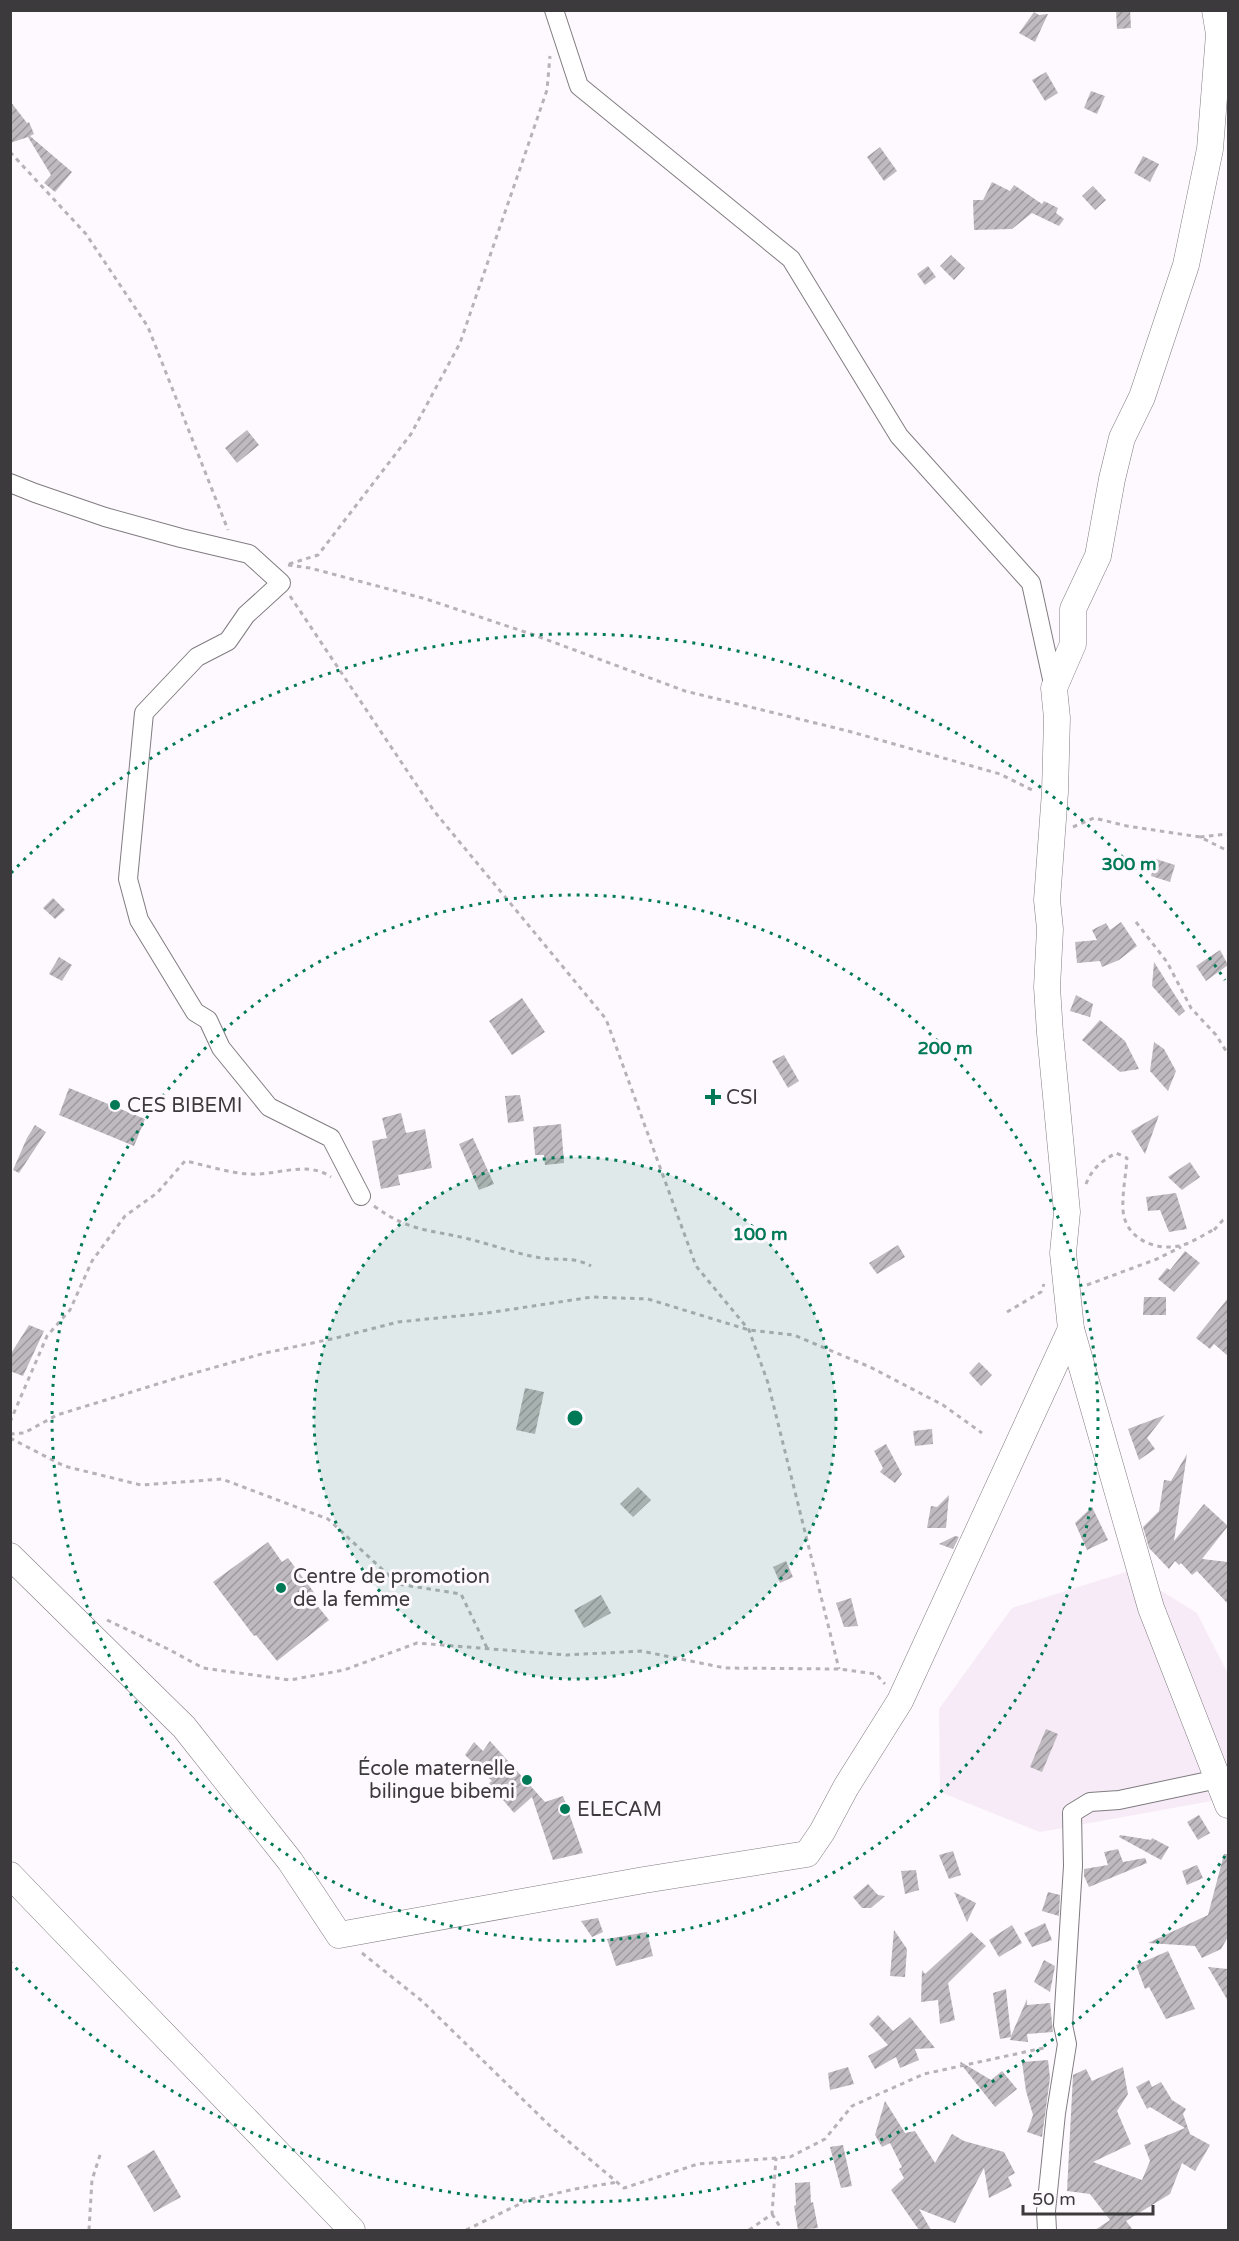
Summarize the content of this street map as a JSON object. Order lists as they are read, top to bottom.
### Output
{
  "places": {
    "health": ["CSI"],
    "other": [
      "CES BIBEMI",
      "Centre de promotion de la femme",
      "École maternelle bilingue bibemi",
      "ELECAM"
    ]
  },
  "scale_bar": "50 m",
  "rings": ["300 m", "200 m", "100 m"]
}
